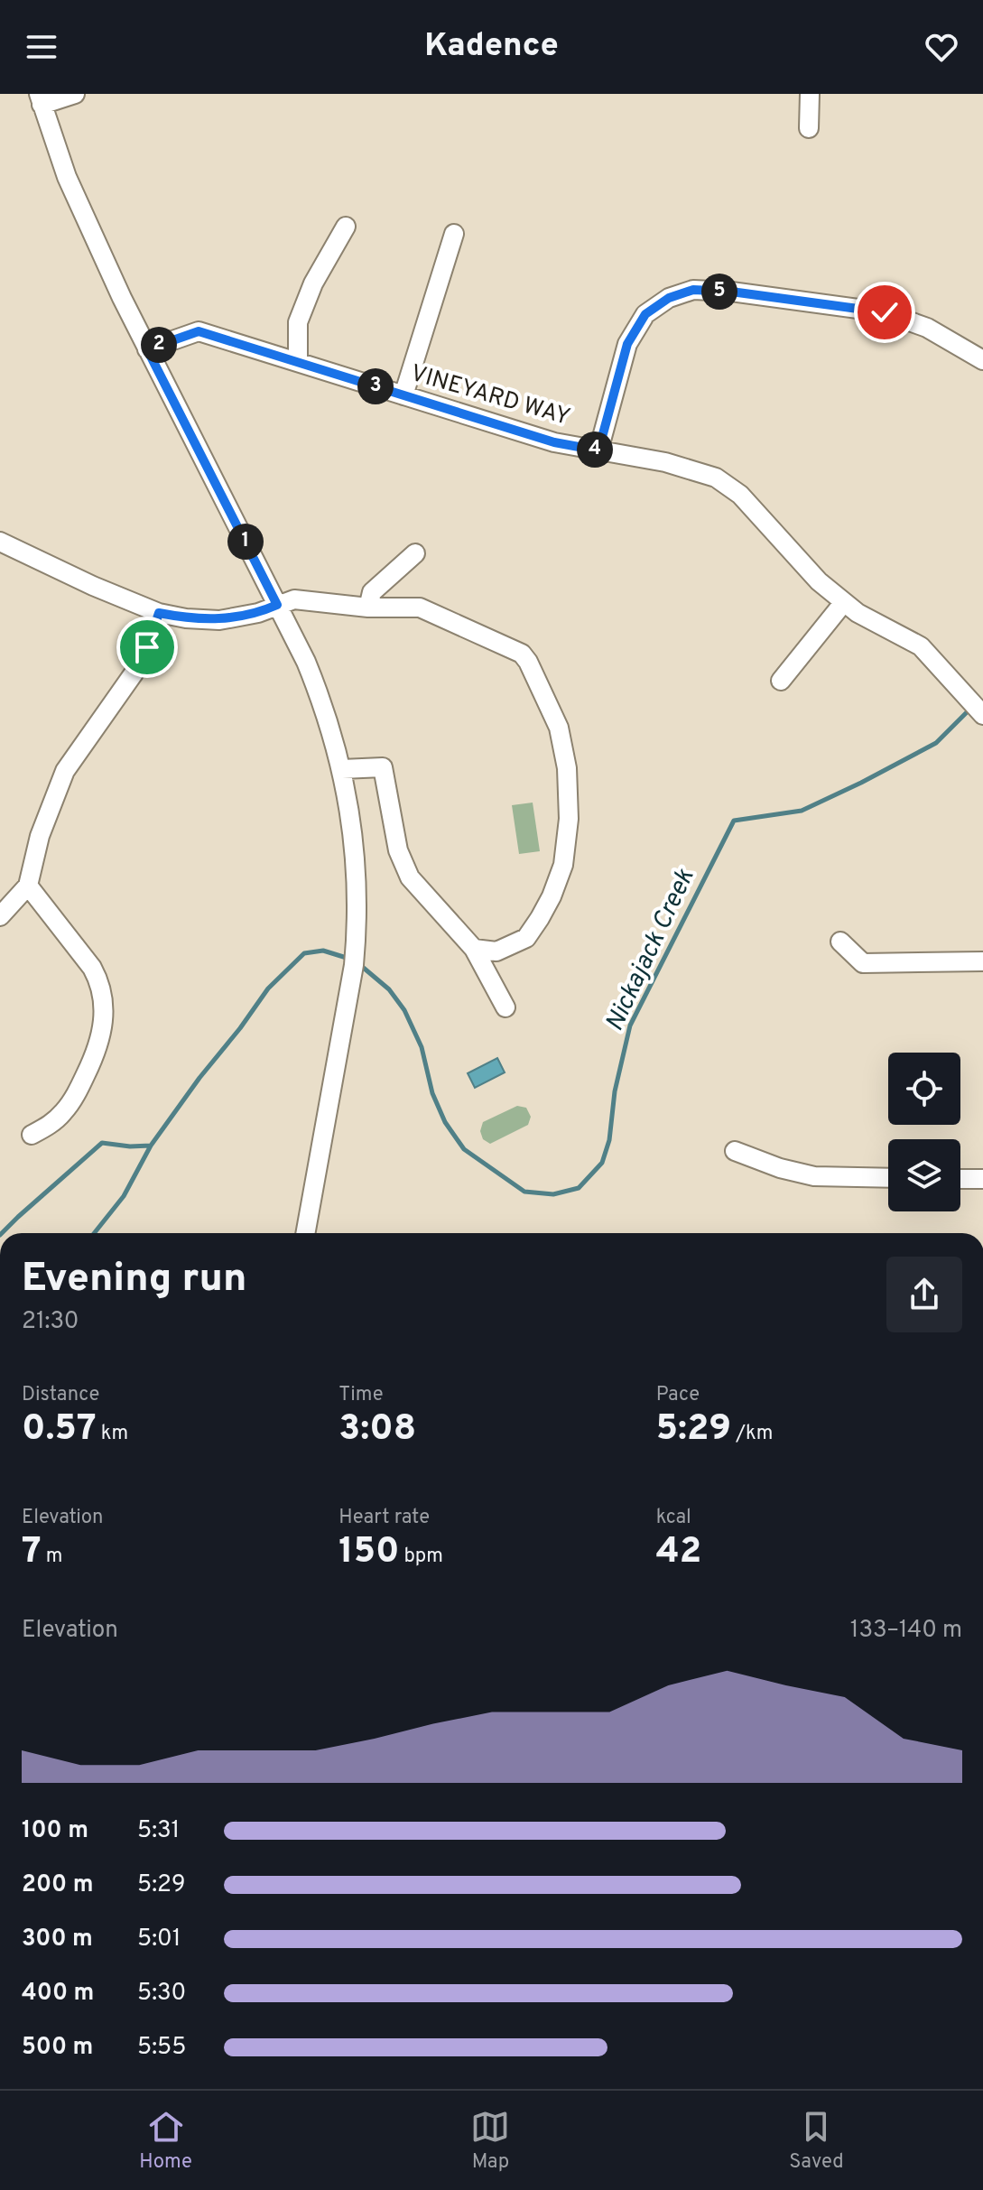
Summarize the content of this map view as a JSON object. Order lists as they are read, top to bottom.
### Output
{
  "streets": {
    "street": ["VINEYARD WAY"]
  },
  "water": ["Nickajack Creek"],
  "page": {
    "header": "Kadence",
    "pins": [
      "5",
      "2",
      "3",
      "4",
      "1"
    ],
    "heading": ["Evening run", "21:30"],
    "stats": [
      ["Distance", "0.57 km"],
      ["Time", "3:08"],
      ["Pace", "5:29 /km"],
      ["Elevation", "7 m"],
      ["Heart rate", "150 bpm"],
      ["kcal", "42"]
    ],
    "chart": ["Elevation", "133–140 m"],
    "list": [
      {
        "name": "100 m",
        "note": "5:31"
      },
      {
        "name": "200 m",
        "note": "5:29"
      },
      {
        "name": "300 m",
        "note": "5:01"
      },
      {
        "name": "400 m",
        "note": "5:30"
      },
      {
        "name": "500 m",
        "note": "5:55"
      }
    ],
    "tabs": ["Home", "Map", "Saved"]
  }
}
